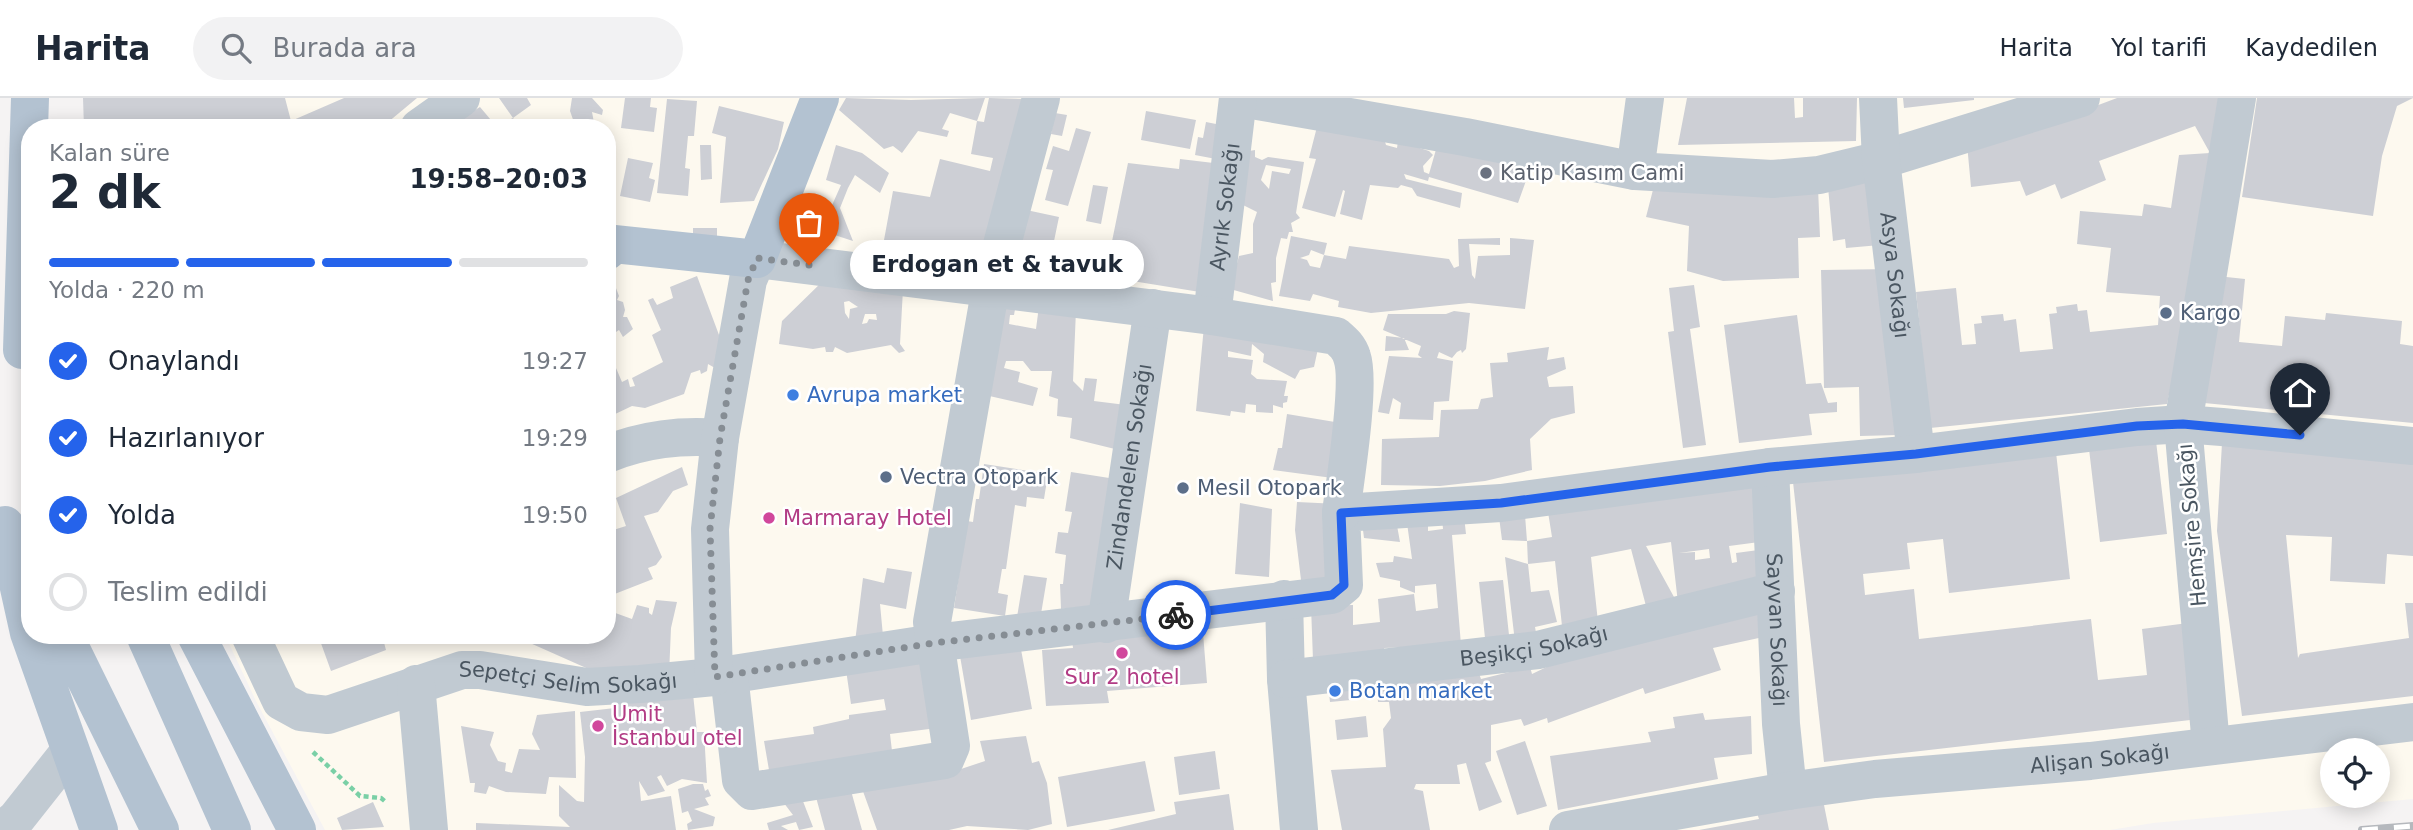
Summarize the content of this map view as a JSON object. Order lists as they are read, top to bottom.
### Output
{
  "streets": {
    "street": [
      "Ayrık Sokağı",
      "Asya Sokağı",
      "Zindandelen Sokağı",
      "Hemşire Sokağı",
      "Sayvan Sokağı",
      "Beşikçi Sokağı",
      "Sepetçi Selim Sokağı",
      "Alişan Sokağı"
    ]
  },
  "crossings": [
    ["Zindandelen Sokağı", "Sepetçi Selim Sokağı"],
    ["Hemşire Sokağı", "Alişan Sokağı"],
    ["Sayvan Sokağı", "Beşikçi Sokağı"],
    ["Sayvan Sokağı", "Alişan Sokağı"]
  ],
  "places": [
    "Katip Kasım Cami",
    "Erdogan et & tavuk",
    "Kargo",
    "Avrupa market",
    "Vectra Otopark",
    "Mesil Otopark",
    "Marmaray Hotel",
    "Sur 2 hotel",
    "Botan market",
    "Umit İstanbul otel"
  ],
  "page": {
    "header": "Harita",
    "search": "Burada ara",
    "nav": ["Harita", "Yol tarifi", "Kaydedilen"],
    "heading": ["2 dk", "Kalan süre", "19:58–20:03"],
    "bar": "Yolda · 220 m",
    "bubble": "Erdogan et & tavuk",
    "list": [
      ["Onaylandı", "19:27"],
      ["Hazırlanıyor", "19:29"],
      ["Yolda", "19:50"],
      "Teslim edildi"
    ]
  }
}
